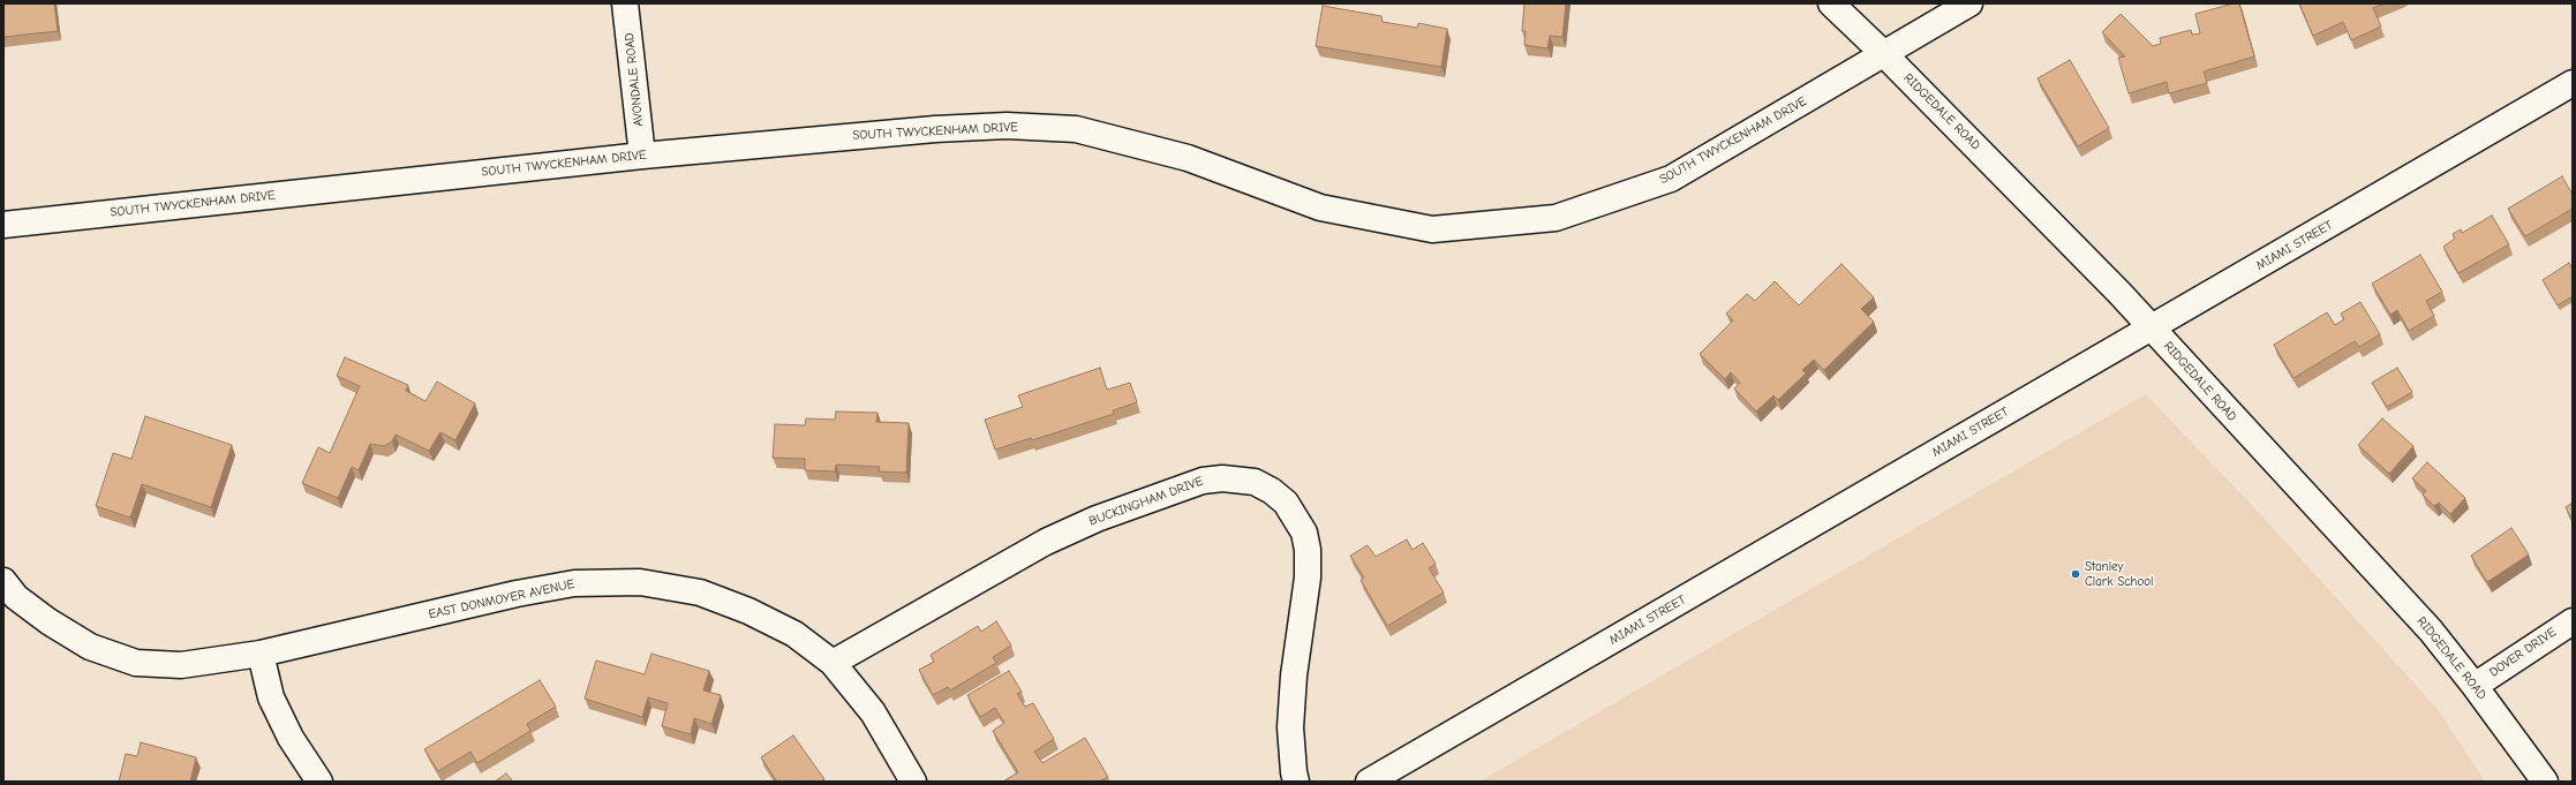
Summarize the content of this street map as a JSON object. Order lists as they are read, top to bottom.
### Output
{
  "streets": {
    "street": [
      "AVONDALE ROAD",
      "RIDGEDALE ROAD",
      "SOUTH TWYCKENHAM DRIVE",
      "MIAMI STREET",
      "BUCKINGHAM DRIVE",
      "EAST DONMOYER AVENUE",
      "DOVER DRIVE"
    ]
  },
  "crossings": [
    ["AVONDALE ROAD", "SOUTH TWYCKENHAM DRIVE"],
    ["RIDGEDALE ROAD", "SOUTH TWYCKENHAM DRIVE"],
    ["RIDGEDALE ROAD", "MIAMI STREET"],
    ["RIDGEDALE ROAD", "DOVER DRIVE"],
    ["BUCKINGHAM DRIVE", "EAST DONMOYER AVENUE"]
  ],
  "places": ["Stanley Clark School"]
}
